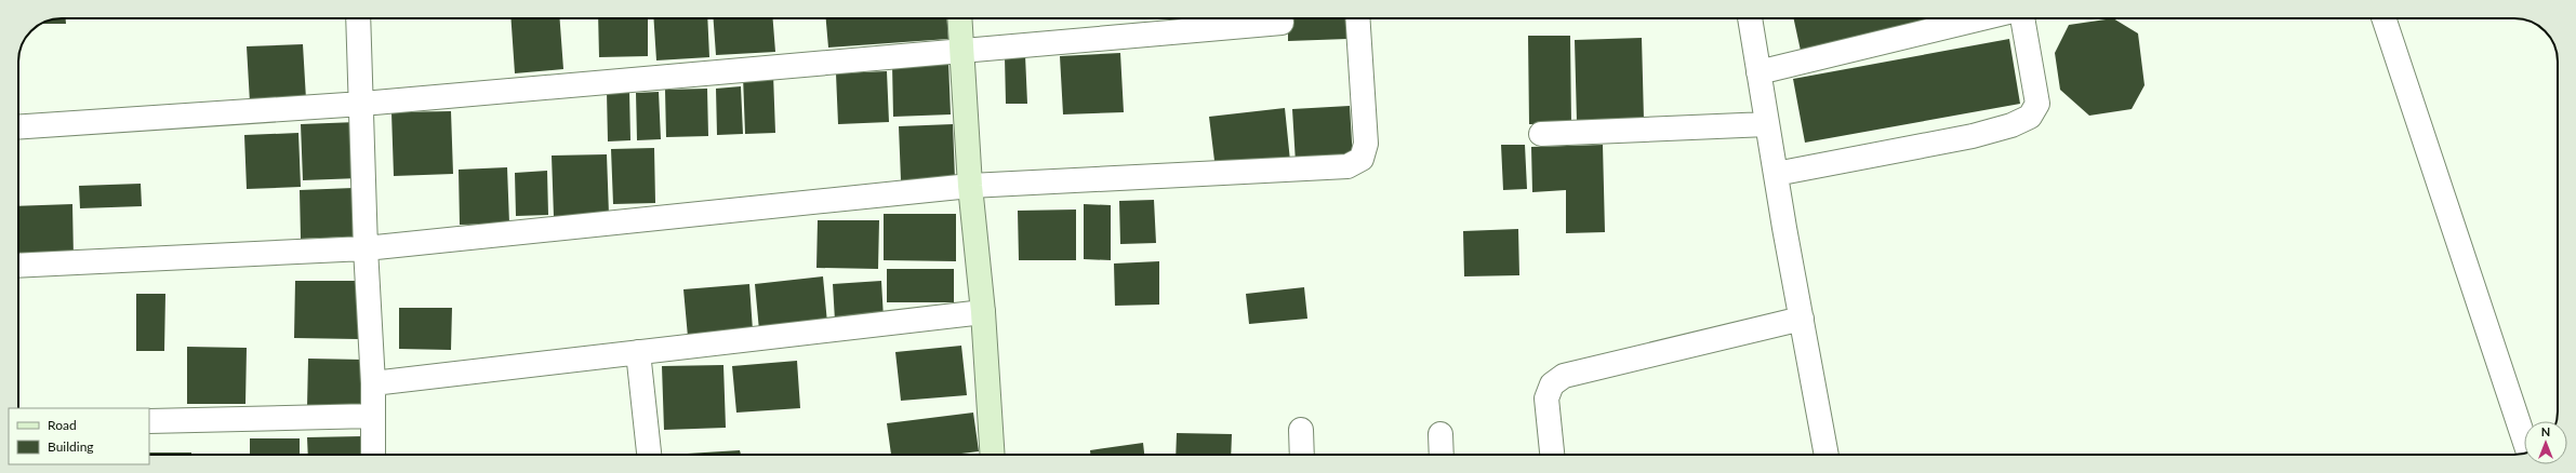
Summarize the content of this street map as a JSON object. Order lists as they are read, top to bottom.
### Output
{
  "legend": ["Road", "Building"],
  "north": "top"
}
